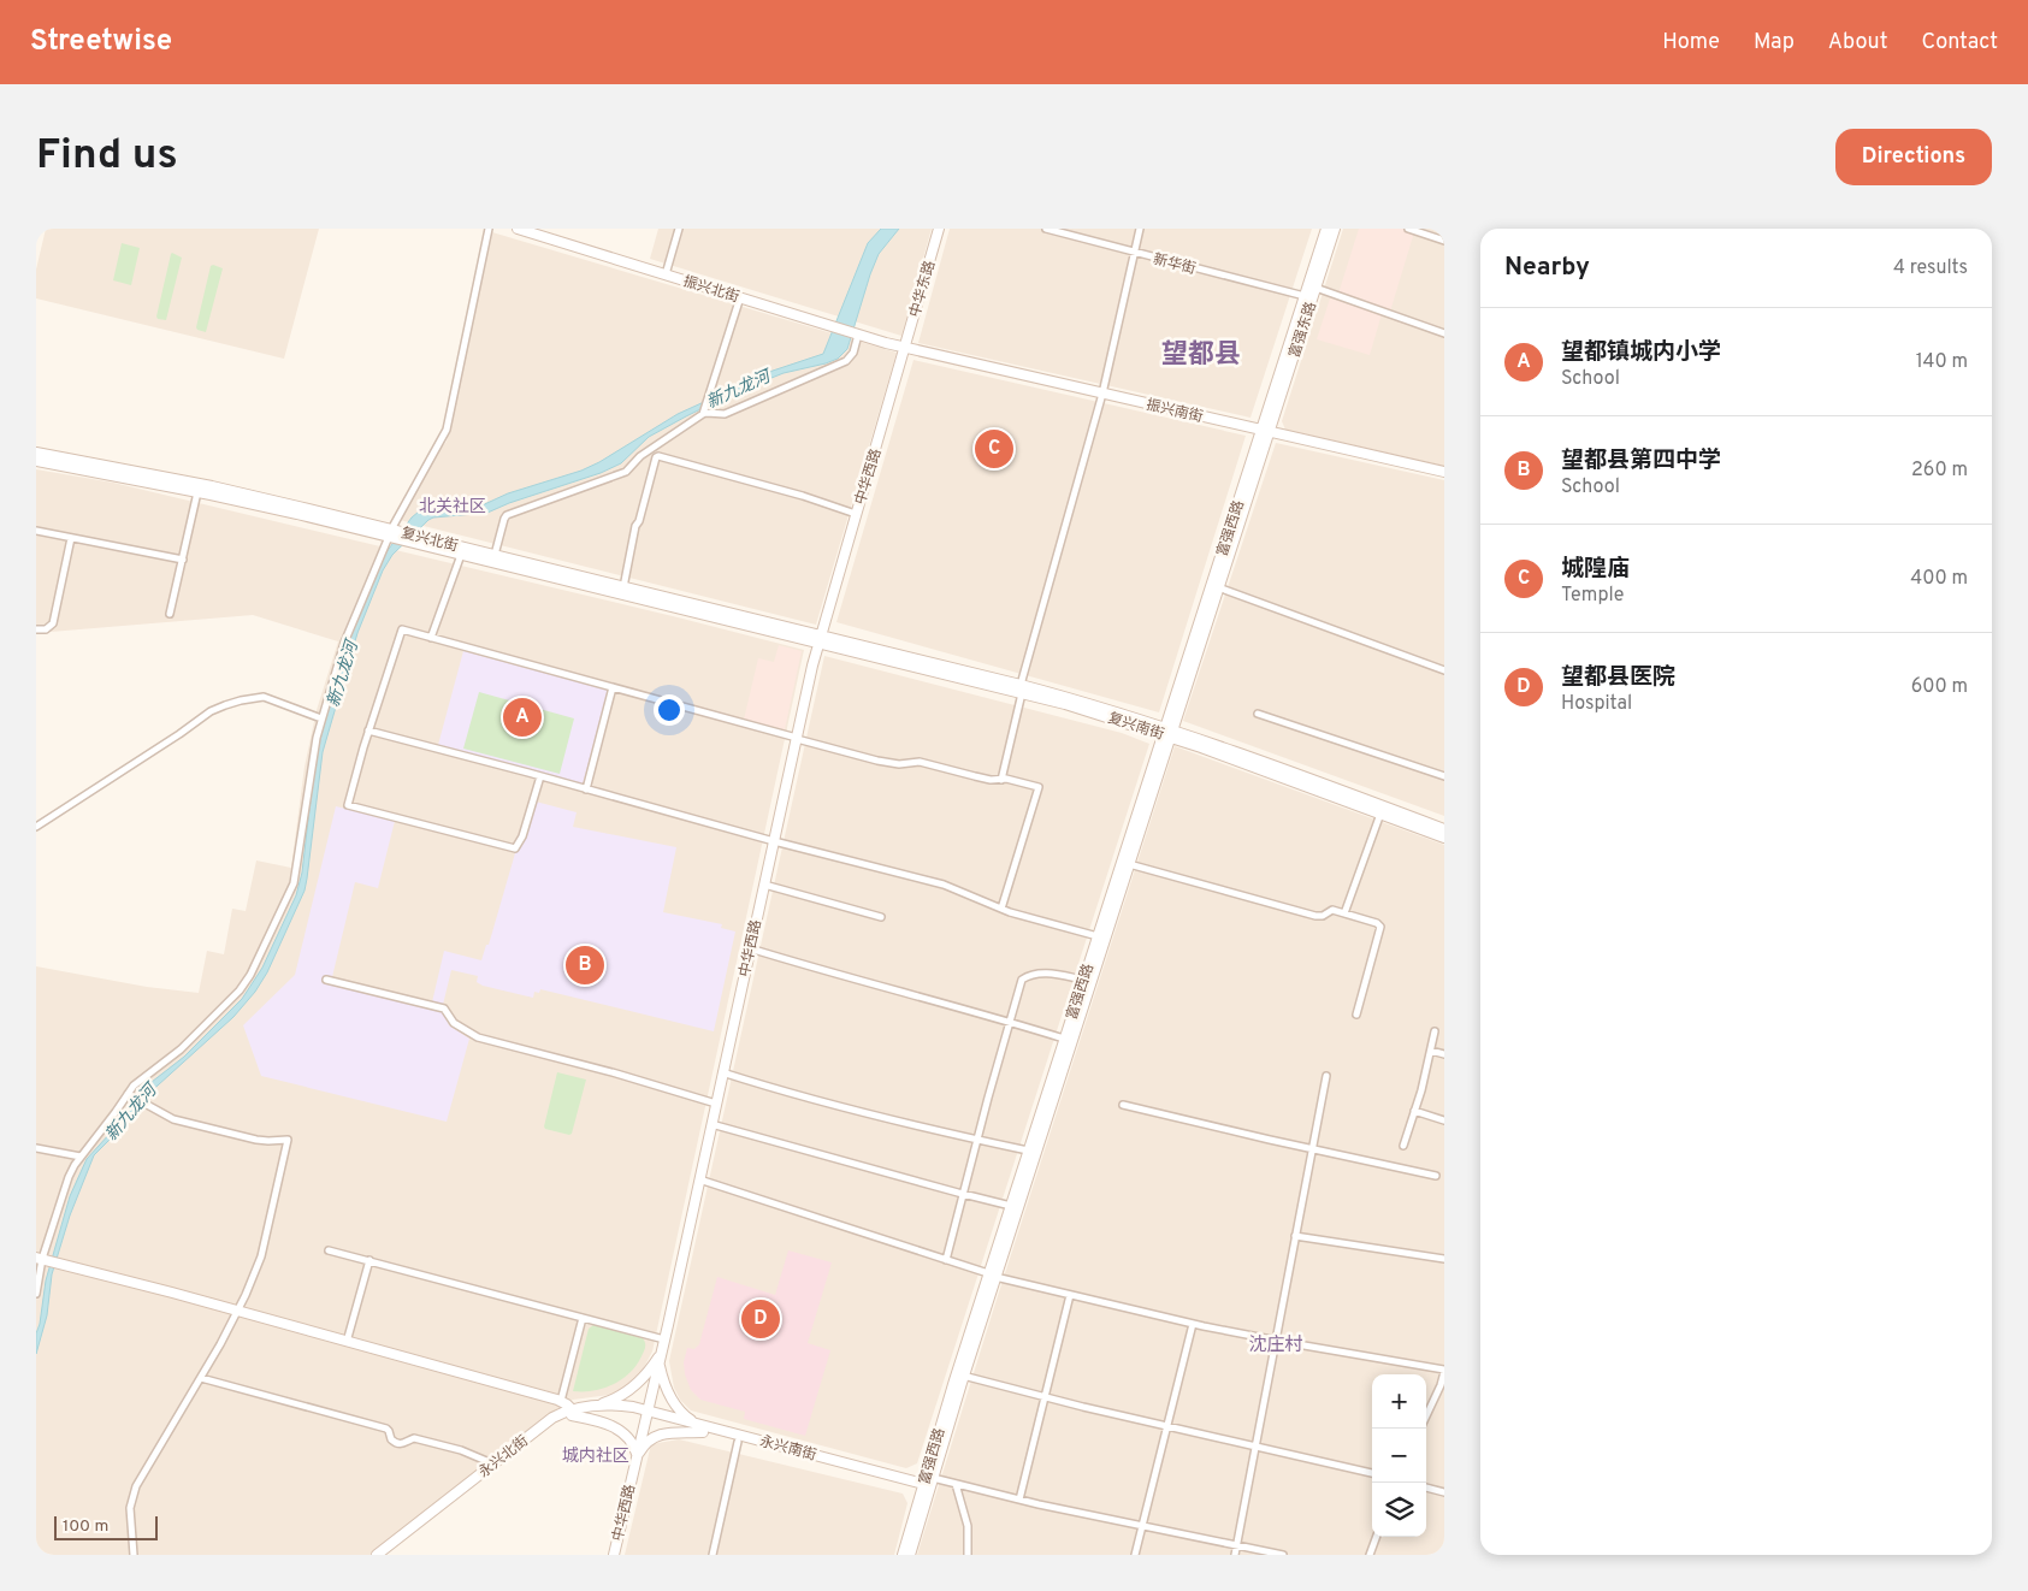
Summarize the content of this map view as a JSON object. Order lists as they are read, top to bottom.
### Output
{
  "streets": {
    "main road": [
      "振兴北街",
      "中华东路",
      "富强东路",
      "振兴南街",
      "中华西路",
      "富强西路",
      "复兴北街",
      "复兴南街",
      "永兴南街",
      "永兴北街"
    ],
    "street": ["新华街"]
  },
  "crossings": [
    ["新华街", "富强东路"],
    ["振兴北街", "中华东路"],
    ["振兴北街", "振兴南街"],
    ["振兴北街", "中华西路"],
    ["中华东路", "振兴南街"],
    ["中华东路", "中华西路"],
    ["富强东路", "振兴南街"],
    ["富强东路", "富强西路"],
    ["振兴南街", "中华西路"],
    ["振兴南街", "富强西路"],
    ["中华西路", "复兴北街"],
    ["中华西路", "复兴南街"],
    ["中华西路", "永兴南街"],
    ["中华西路", "永兴北街"],
    ["富强西路", "复兴南街"],
    ["富强西路", "永兴南街"],
    ["复兴北街", "复兴南街"],
    ["永兴南街", "永兴北街"]
  ],
  "districts": [
    "望都县",
    "北关社区",
    "沈庄村",
    "城内社区"
  ],
  "water": ["新九龙河"],
  "scale_bar": "100 m",
  "page": {
    "header": "Streetwise",
    "nav": [
      "Home",
      "Map",
      "About",
      "Contact"
    ],
    "buttons": "Directions",
    "title": "Find us",
    "heading": ["Nearby", "4 results"],
    "list": [
      {
        "mark": "A",
        "name": "望都镇城内小学",
        "note": "School",
        "value": "140 m"
      },
      {
        "mark": "B",
        "name": "望都县第四中学",
        "note": "School",
        "value": "260 m"
      },
      {
        "mark": "C",
        "name": "城隍庙",
        "note": "Temple",
        "value": "400 m"
      },
      {
        "mark": "D",
        "name": "望都县医院",
        "note": "Hospital",
        "value": "600 m"
      }
    ],
    "pins": [
      "C",
      "A",
      "B",
      "D"
    ],
    "map_buttons": ["+", "−"],
    "scale": "100 m"
  }
}
